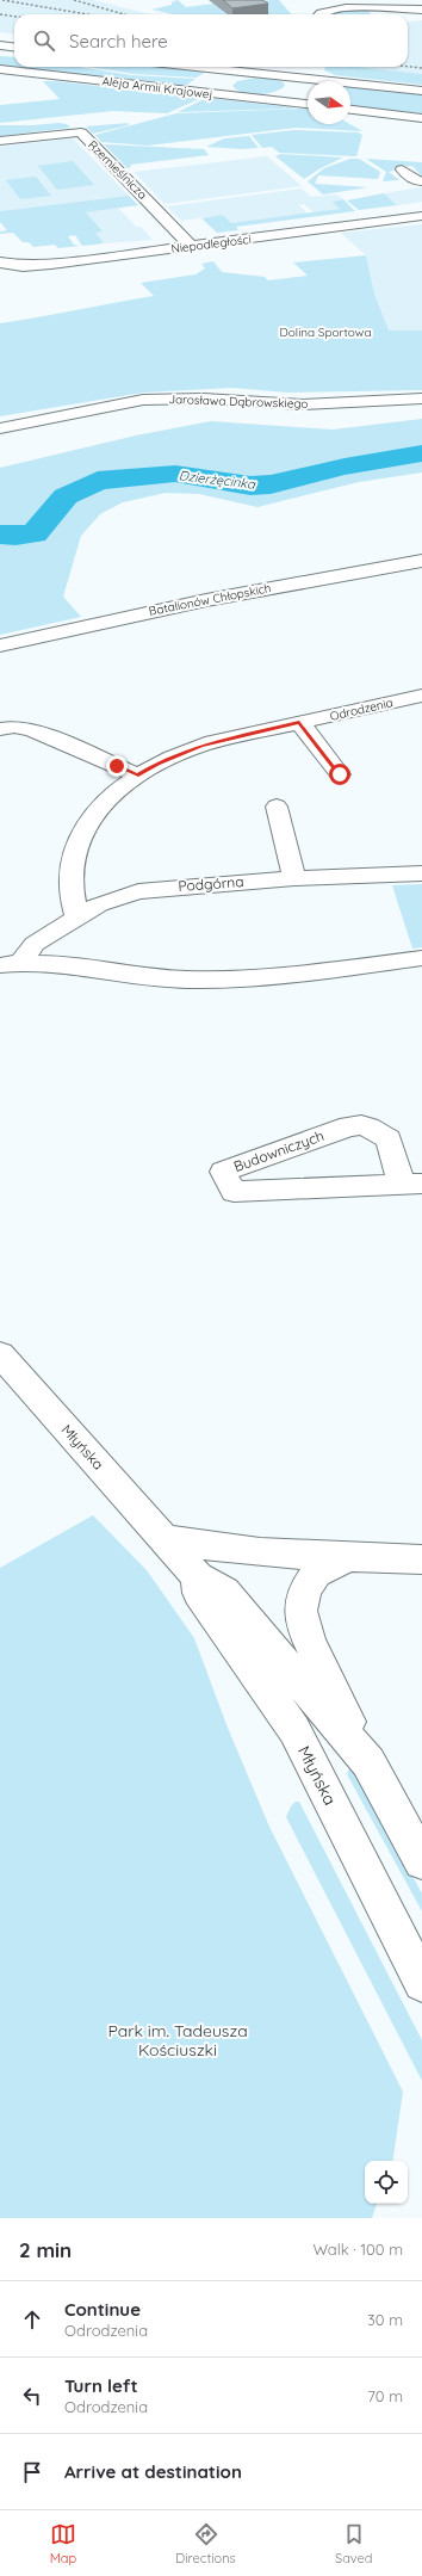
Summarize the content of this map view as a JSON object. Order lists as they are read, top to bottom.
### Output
{
  "streets": {
    "street": [
      "Aleja Armii Krajowej",
      "Rzemieślnicza",
      "Niepodległości",
      "Jarosława Dąbrowskiego",
      "Batalionów Chłopskich",
      "Odrodzenia",
      "Podgórna",
      "Budowniczych",
      "Młyńska"
    ]
  },
  "crossings": [
    ["Rzemieślnicza", "Niepodległości"],
    ["Odrodzenia", "Podgórna"]
  ],
  "water": ["Dzierżęcinka"],
  "parks": ["Dolina Sportowa", "Park im. Tadeusza Kościuszki"],
  "north": "right",
  "page": {
    "search": "Search here",
    "heading": ["2 min", "Walk · 100 m"],
    "list": [
      ["Continue", "Odrodzenia", "30 m"],
      ["Turn left", "Odrodzenia", "70 m"],
      "Arrive at destination"
    ],
    "nav": ["Map", "Directions", "Saved"]
  }
}
